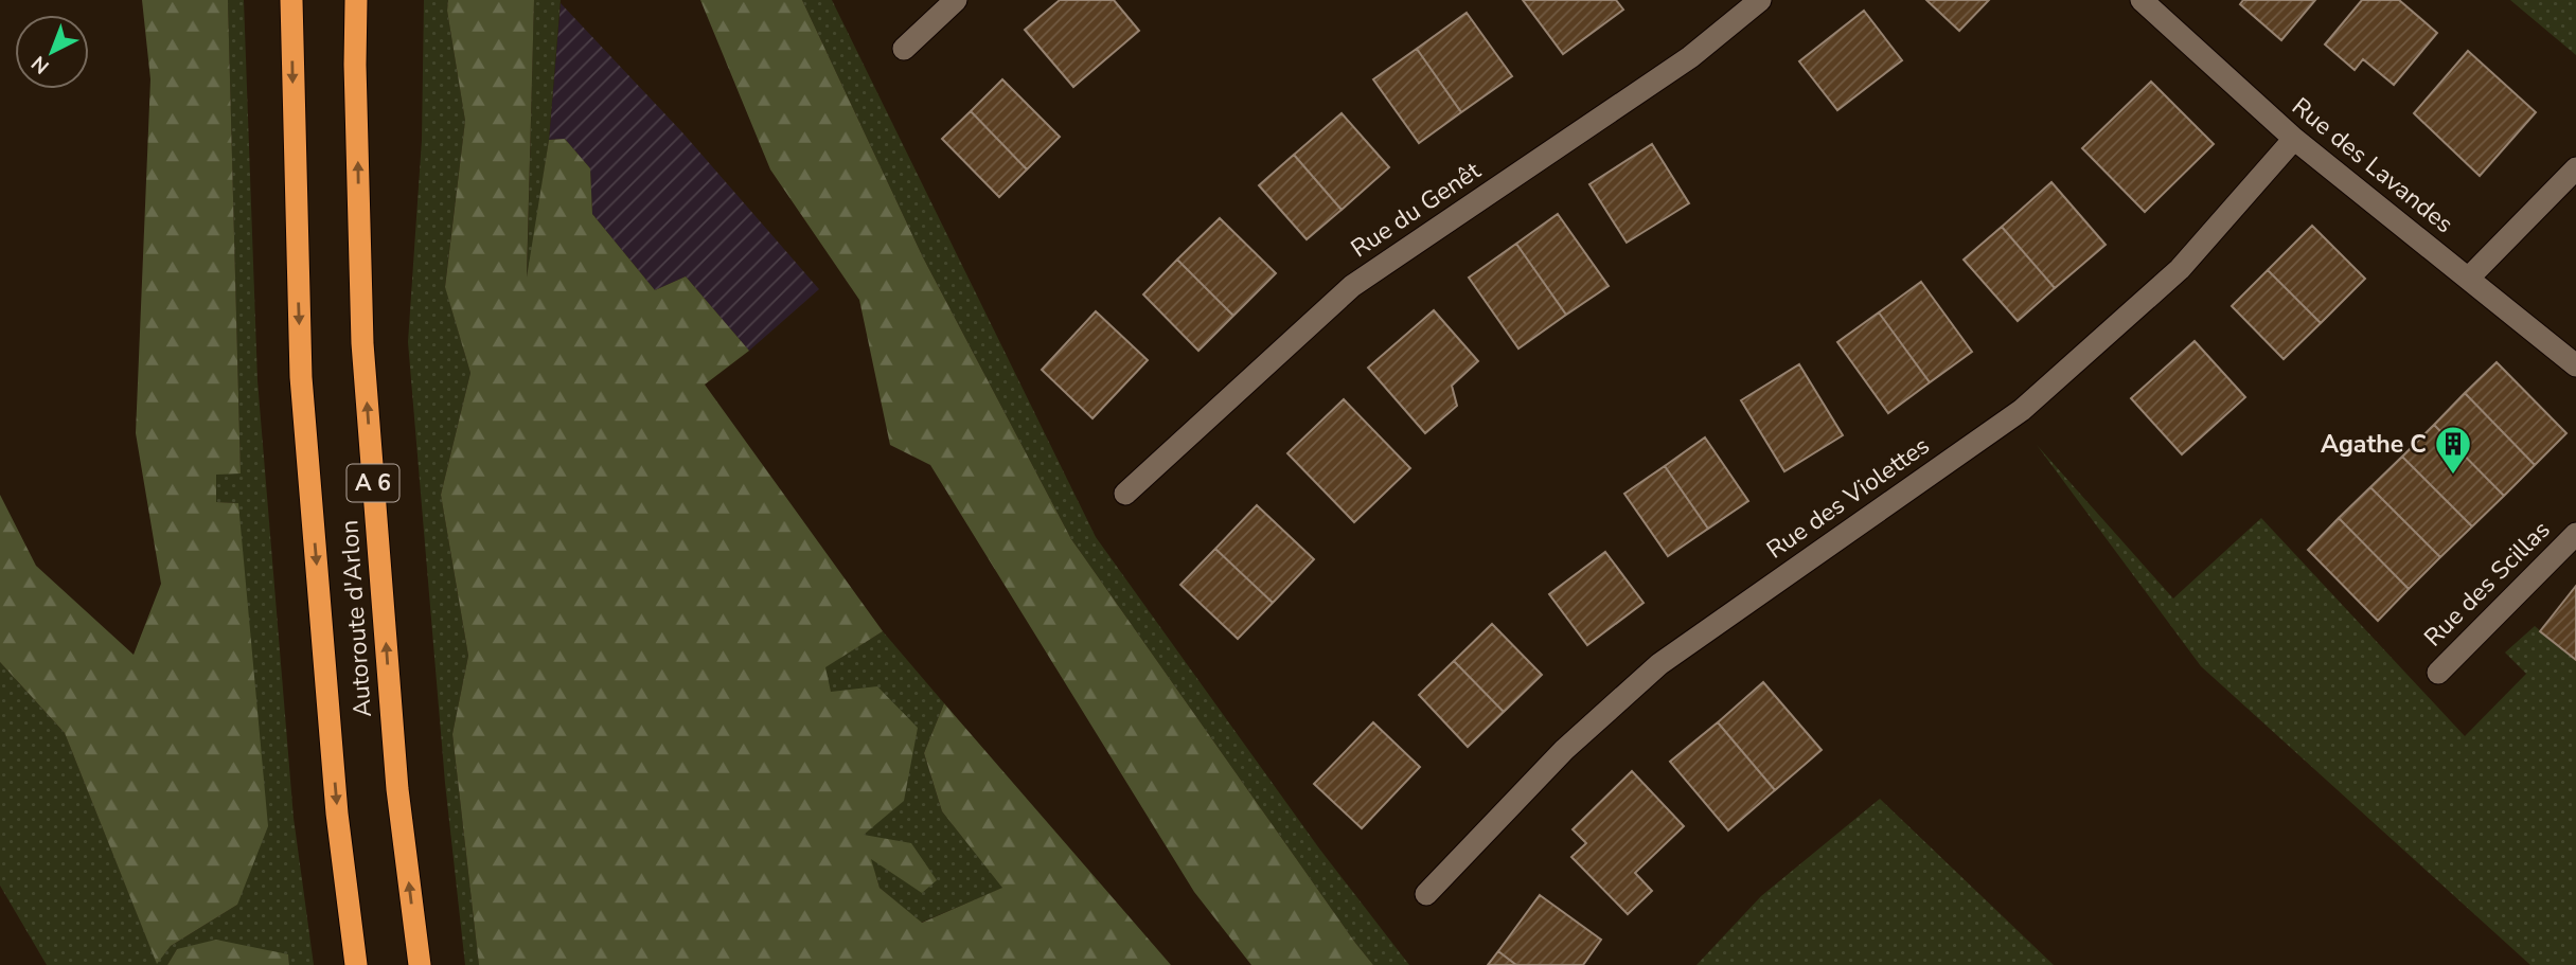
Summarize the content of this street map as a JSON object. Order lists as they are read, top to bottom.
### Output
{
  "streets": {
    "highway": ["A 6", "Autoroute d'Arlon"],
    "street": [
      "Rue des Lavandes",
      "Rue du Genêt",
      "Rue des Violettes",
      "Rue des Scillas"
    ]
  },
  "crossings": [
    ["Rue des Lavandes", "Rue des Violettes"]
  ],
  "places": {
    "building": ["Agathe C"]
  },
  "north": "bottom left"
}
